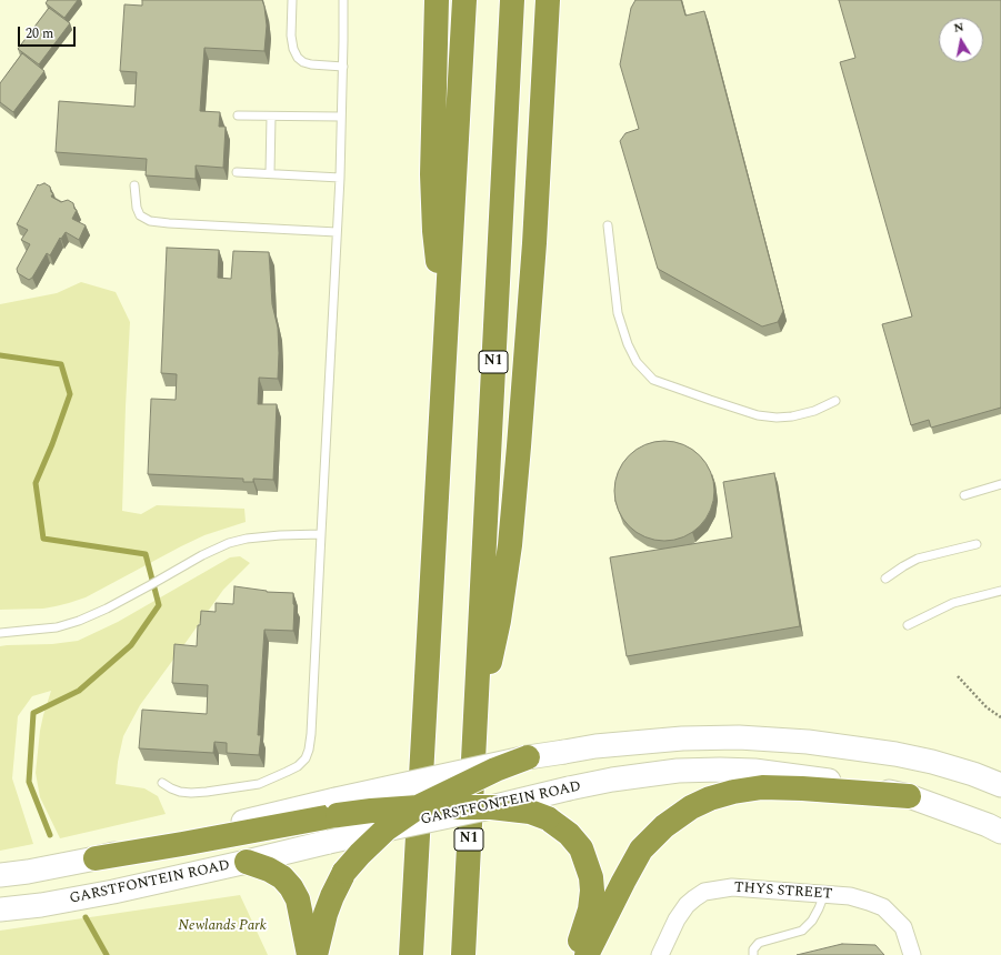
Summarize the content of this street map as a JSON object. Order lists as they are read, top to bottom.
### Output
{
  "streets": {
    "highway": ["N1"],
    "main road": ["GARSTFONTEIN ROAD"],
    "street": ["THYS STREET"]
  },
  "parks": ["Newlands Park"],
  "scale_bar": "20 m",
  "north": "top"
}
